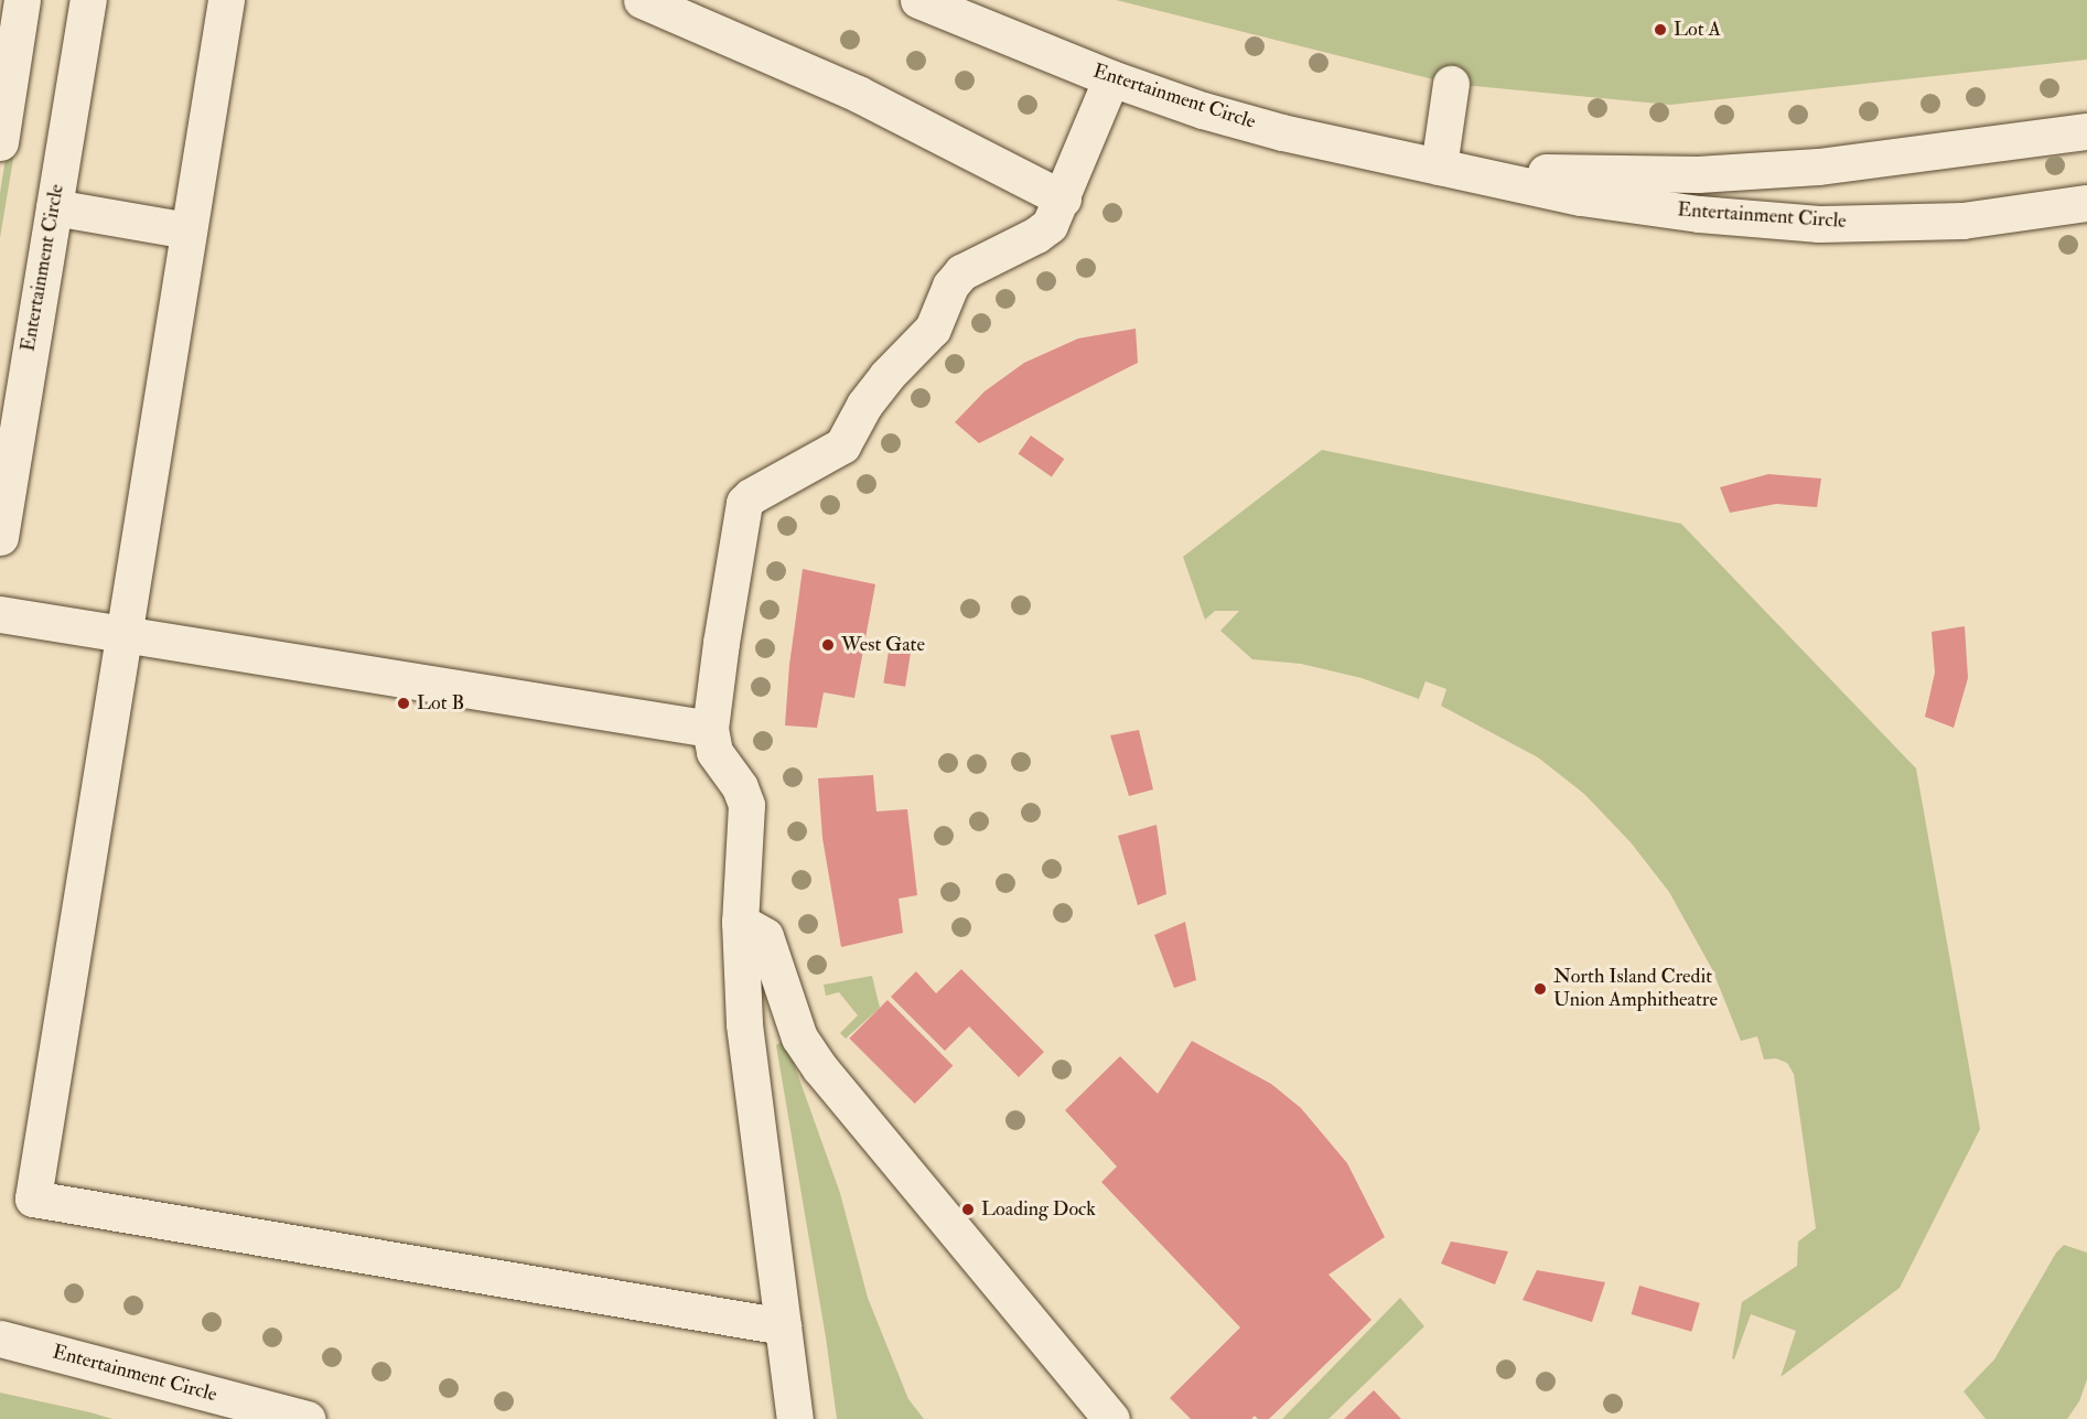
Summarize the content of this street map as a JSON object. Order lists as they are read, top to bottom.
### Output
{
  "streets": {
    "street": ["Entertainment Circle"]
  },
  "places": [
    "Lot A",
    "West Gate",
    "Lot B",
    "North Island Credit Union Amphitheatre",
    "Loading Dock"
  ]
}
